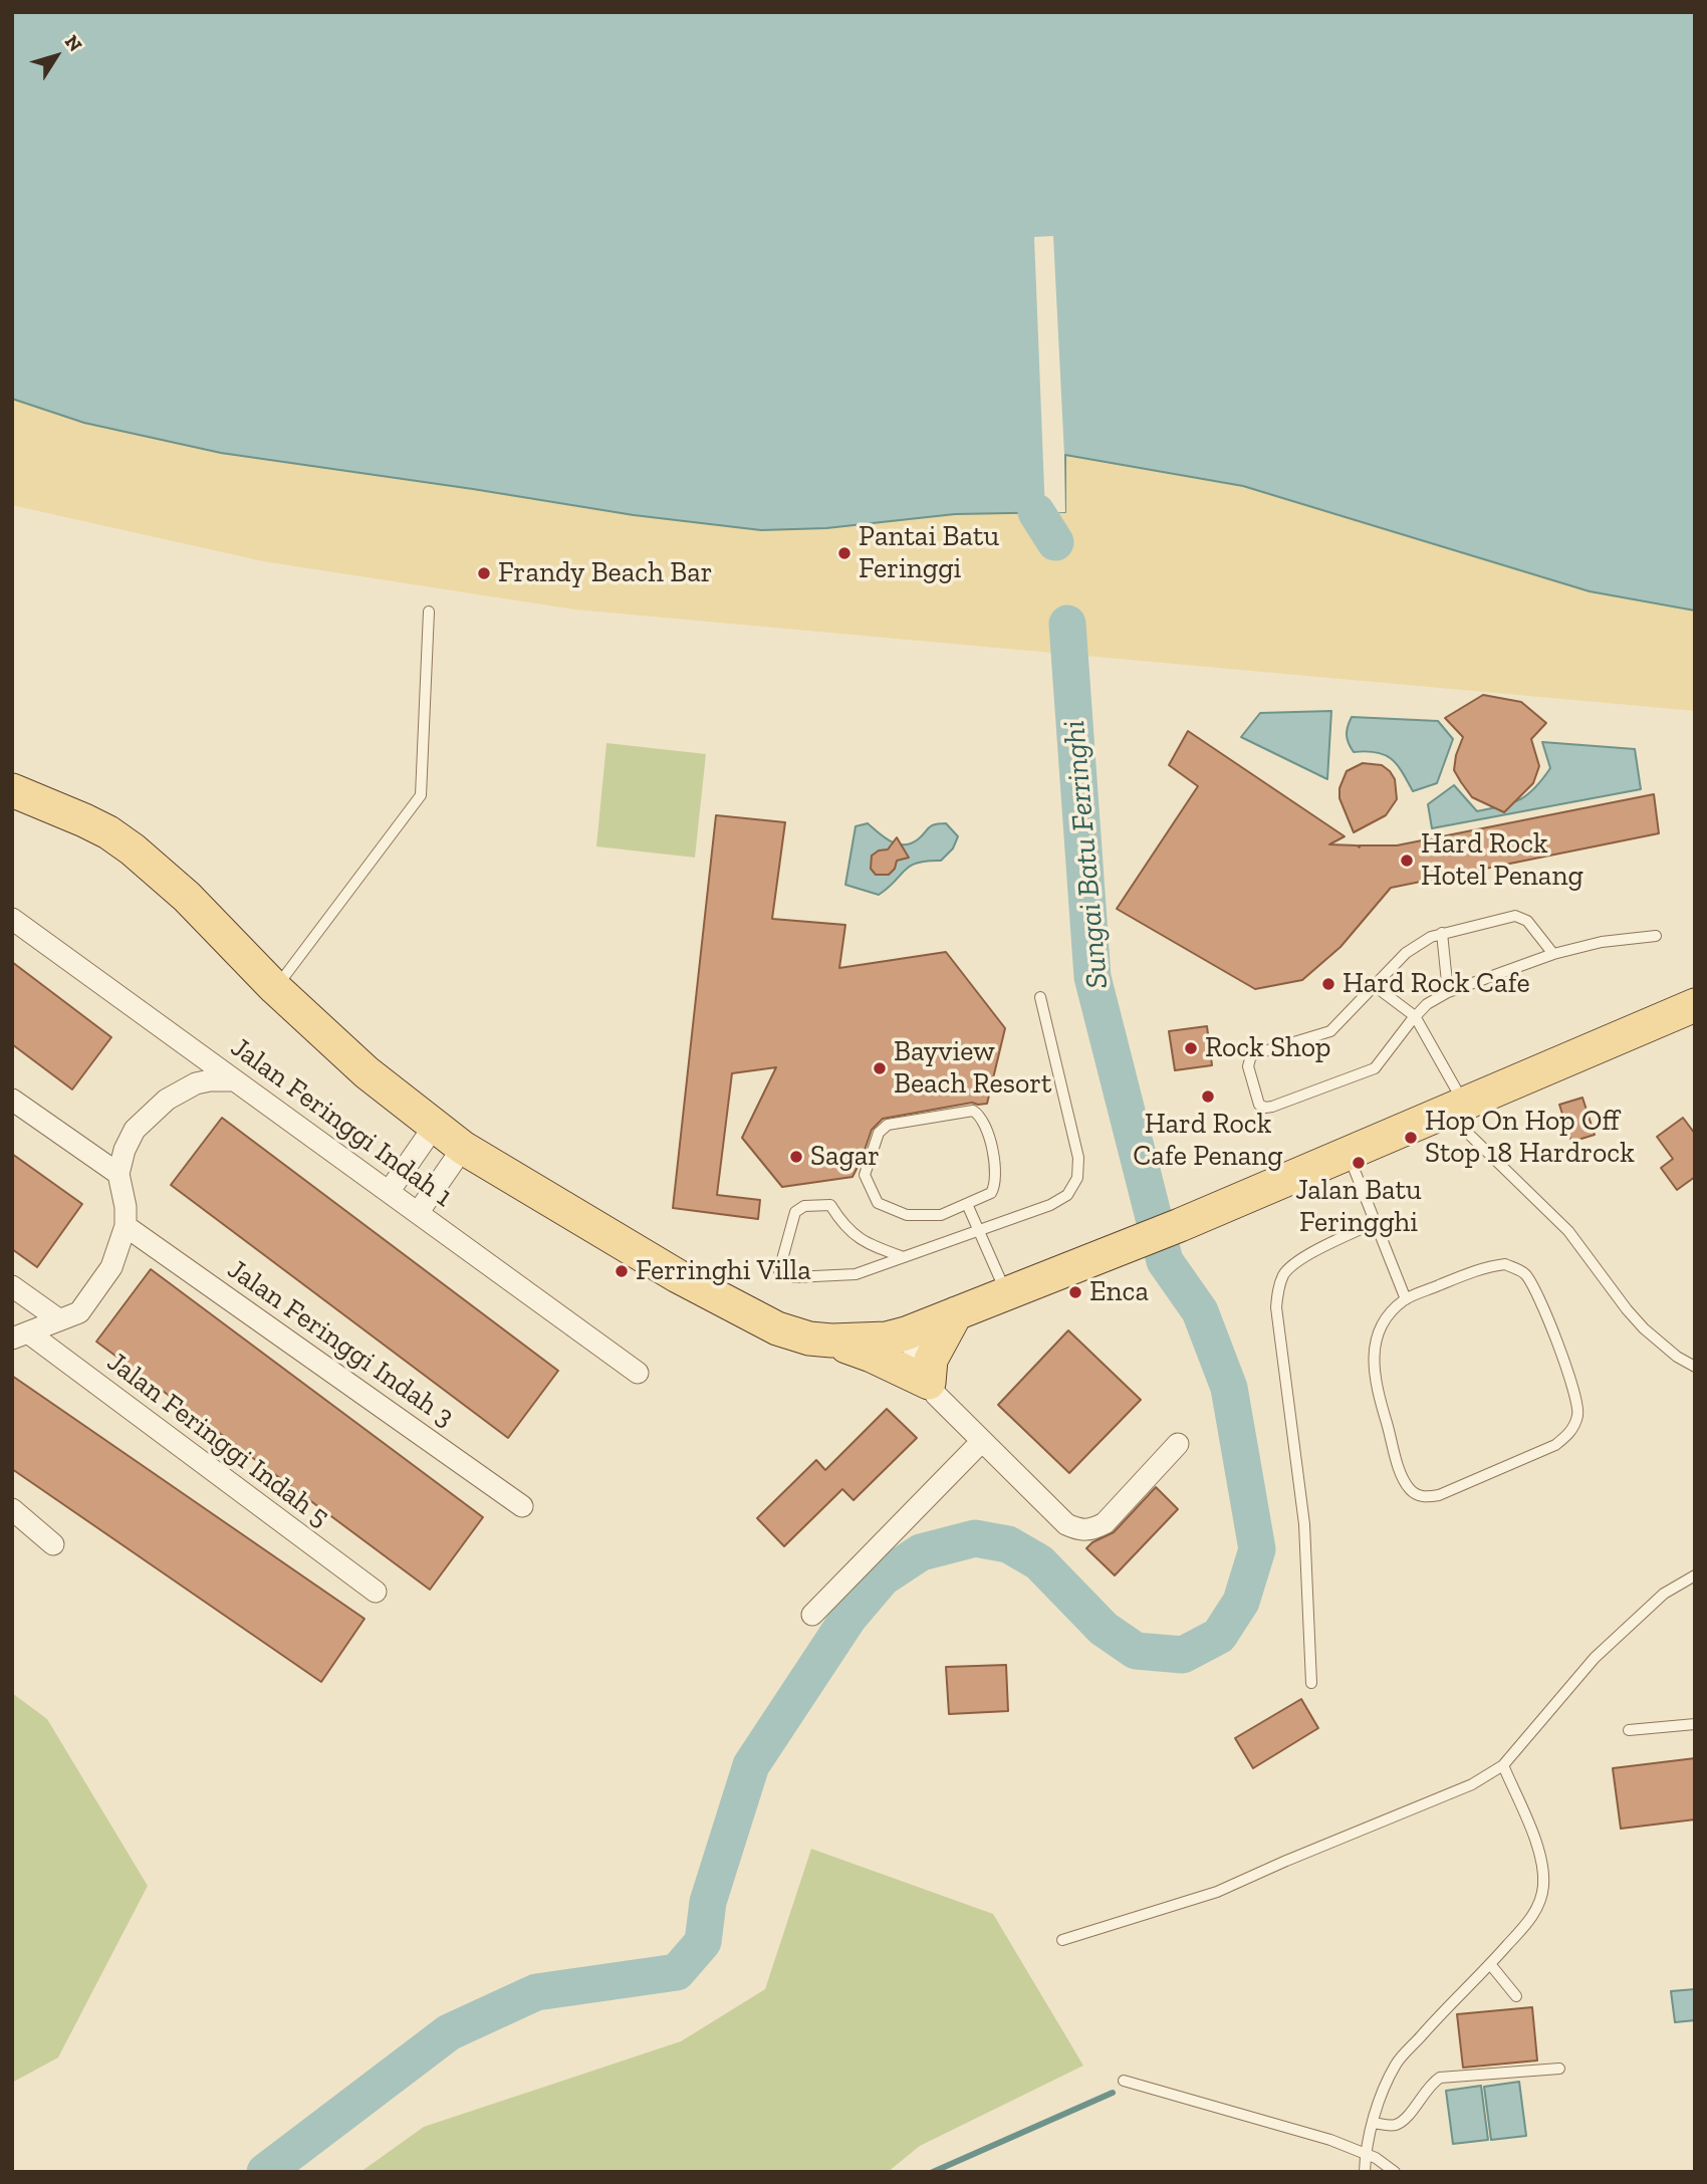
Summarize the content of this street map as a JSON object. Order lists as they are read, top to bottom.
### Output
{
  "streets": {
    "street": ["Jalan Feringgi Indah 1", "Jalan Feringgi Indah 3", "Jalan Feringgi Indah 5"]
  },
  "water": ["Sungai Batu Ferringhi"],
  "places": [
    "Pantai Batu Feringgi",
    "Frandy Beach Bar",
    "Hard Rock Hotel Penang",
    "Hard Rock Cafe",
    "Rock Shop",
    "Bayview Beach Resort",
    "Hard Rock Cafe Penang",
    "Hop On Hop Off Stop 18 Hardrock",
    "Sagar",
    "Jalan Batu Feringghi",
    "Ferringhi Villa",
    "Enca"
  ],
  "north": "top right"
}
